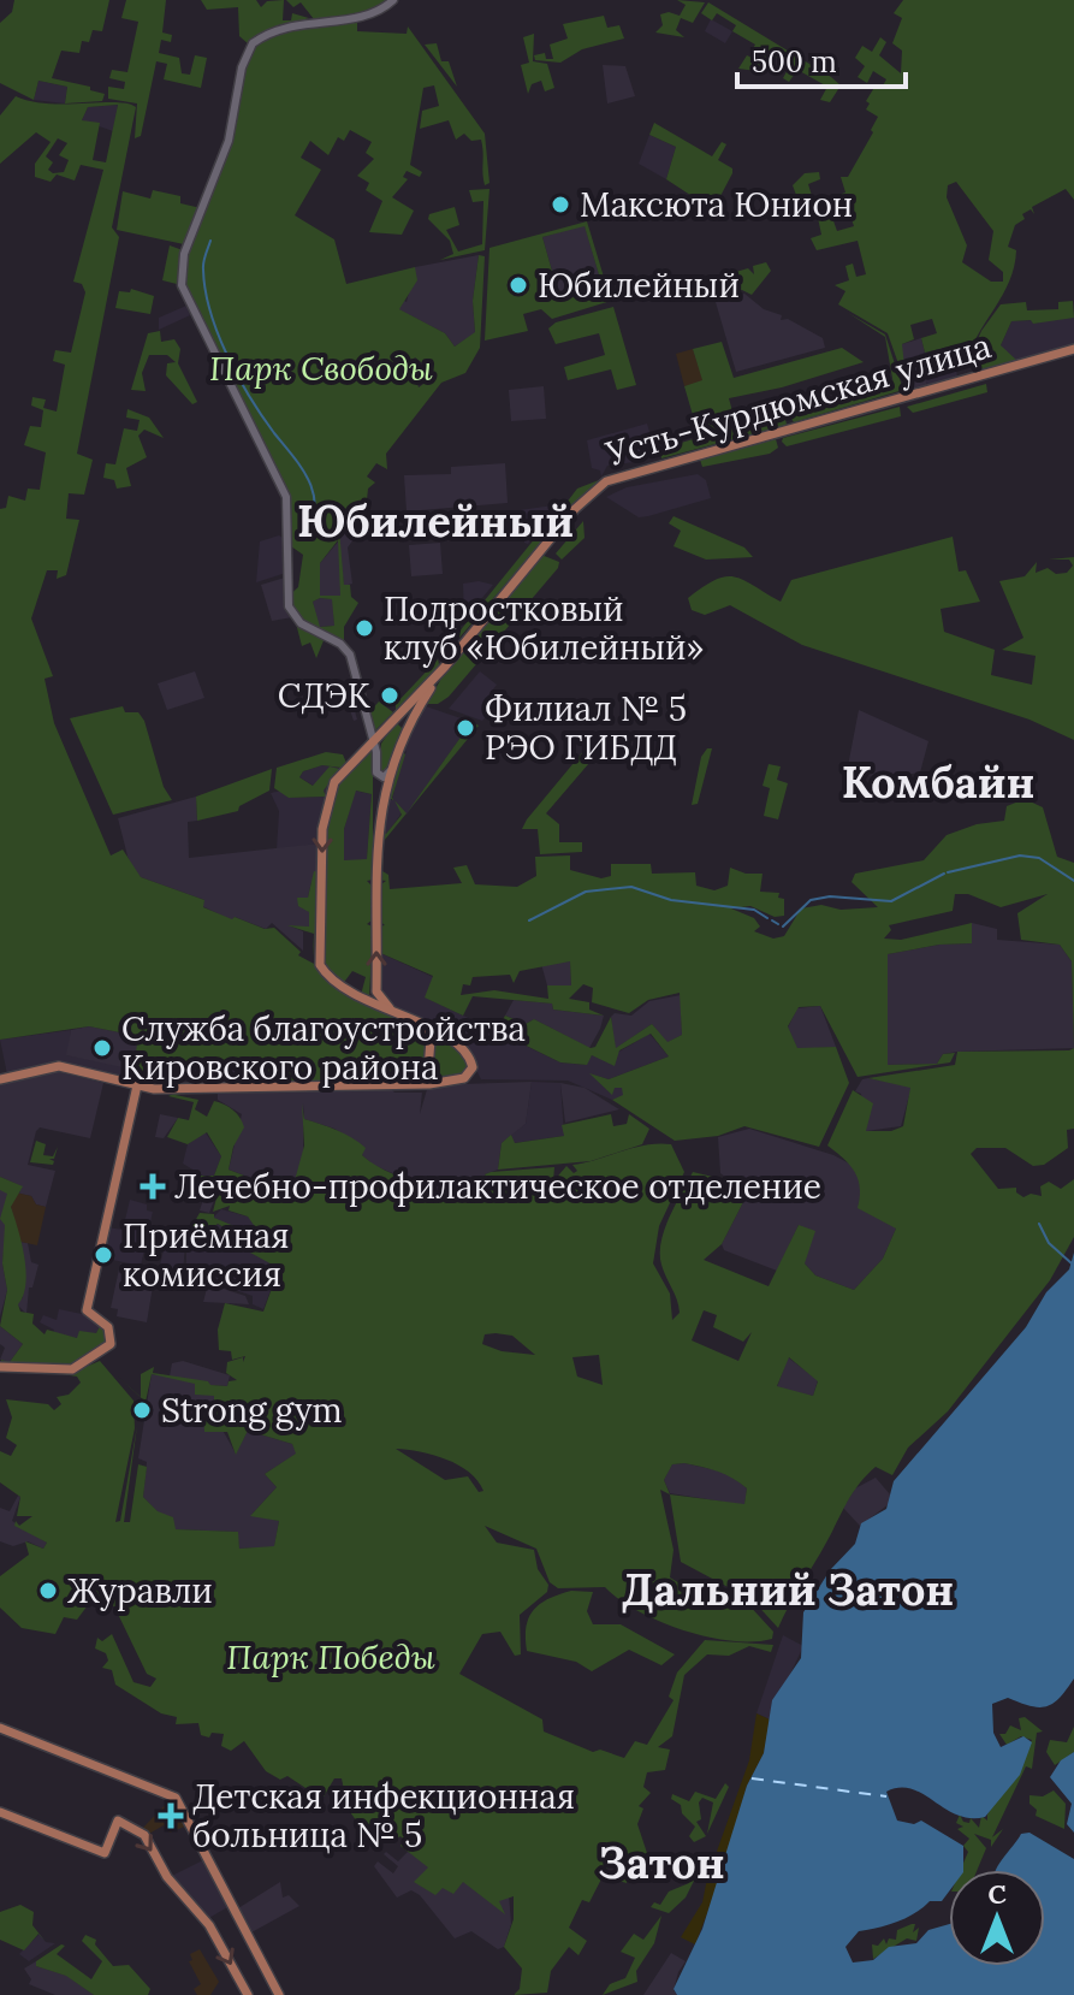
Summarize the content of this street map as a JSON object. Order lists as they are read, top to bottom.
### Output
{
  "streets": {
    "main road": ["Усть-Курдюмская улица"]
  },
  "districts": [
    "Юбилейный",
    "Комбайн",
    "Дальний Затон",
    "Затон"
  ],
  "parks": ["Парк Свободы", "Парк Победы"],
  "places": {
    "other": [
      "Максюта Юнион",
      "Юбилейный",
      "Подростковый клуб «Юбилейный»",
      "СДЭК",
      "Филиал № 5 РЭО ГИБДД",
      "Служба благоустройства Кировского района",
      "Приёмная комиссия",
      "Strong gym",
      "Журавли"
    ],
    "health": ["Лечебно-профилактическое отделение", "Детская инфекционная больница № 5"]
  },
  "scale_bar": "500 m",
  "north": "top"
}
